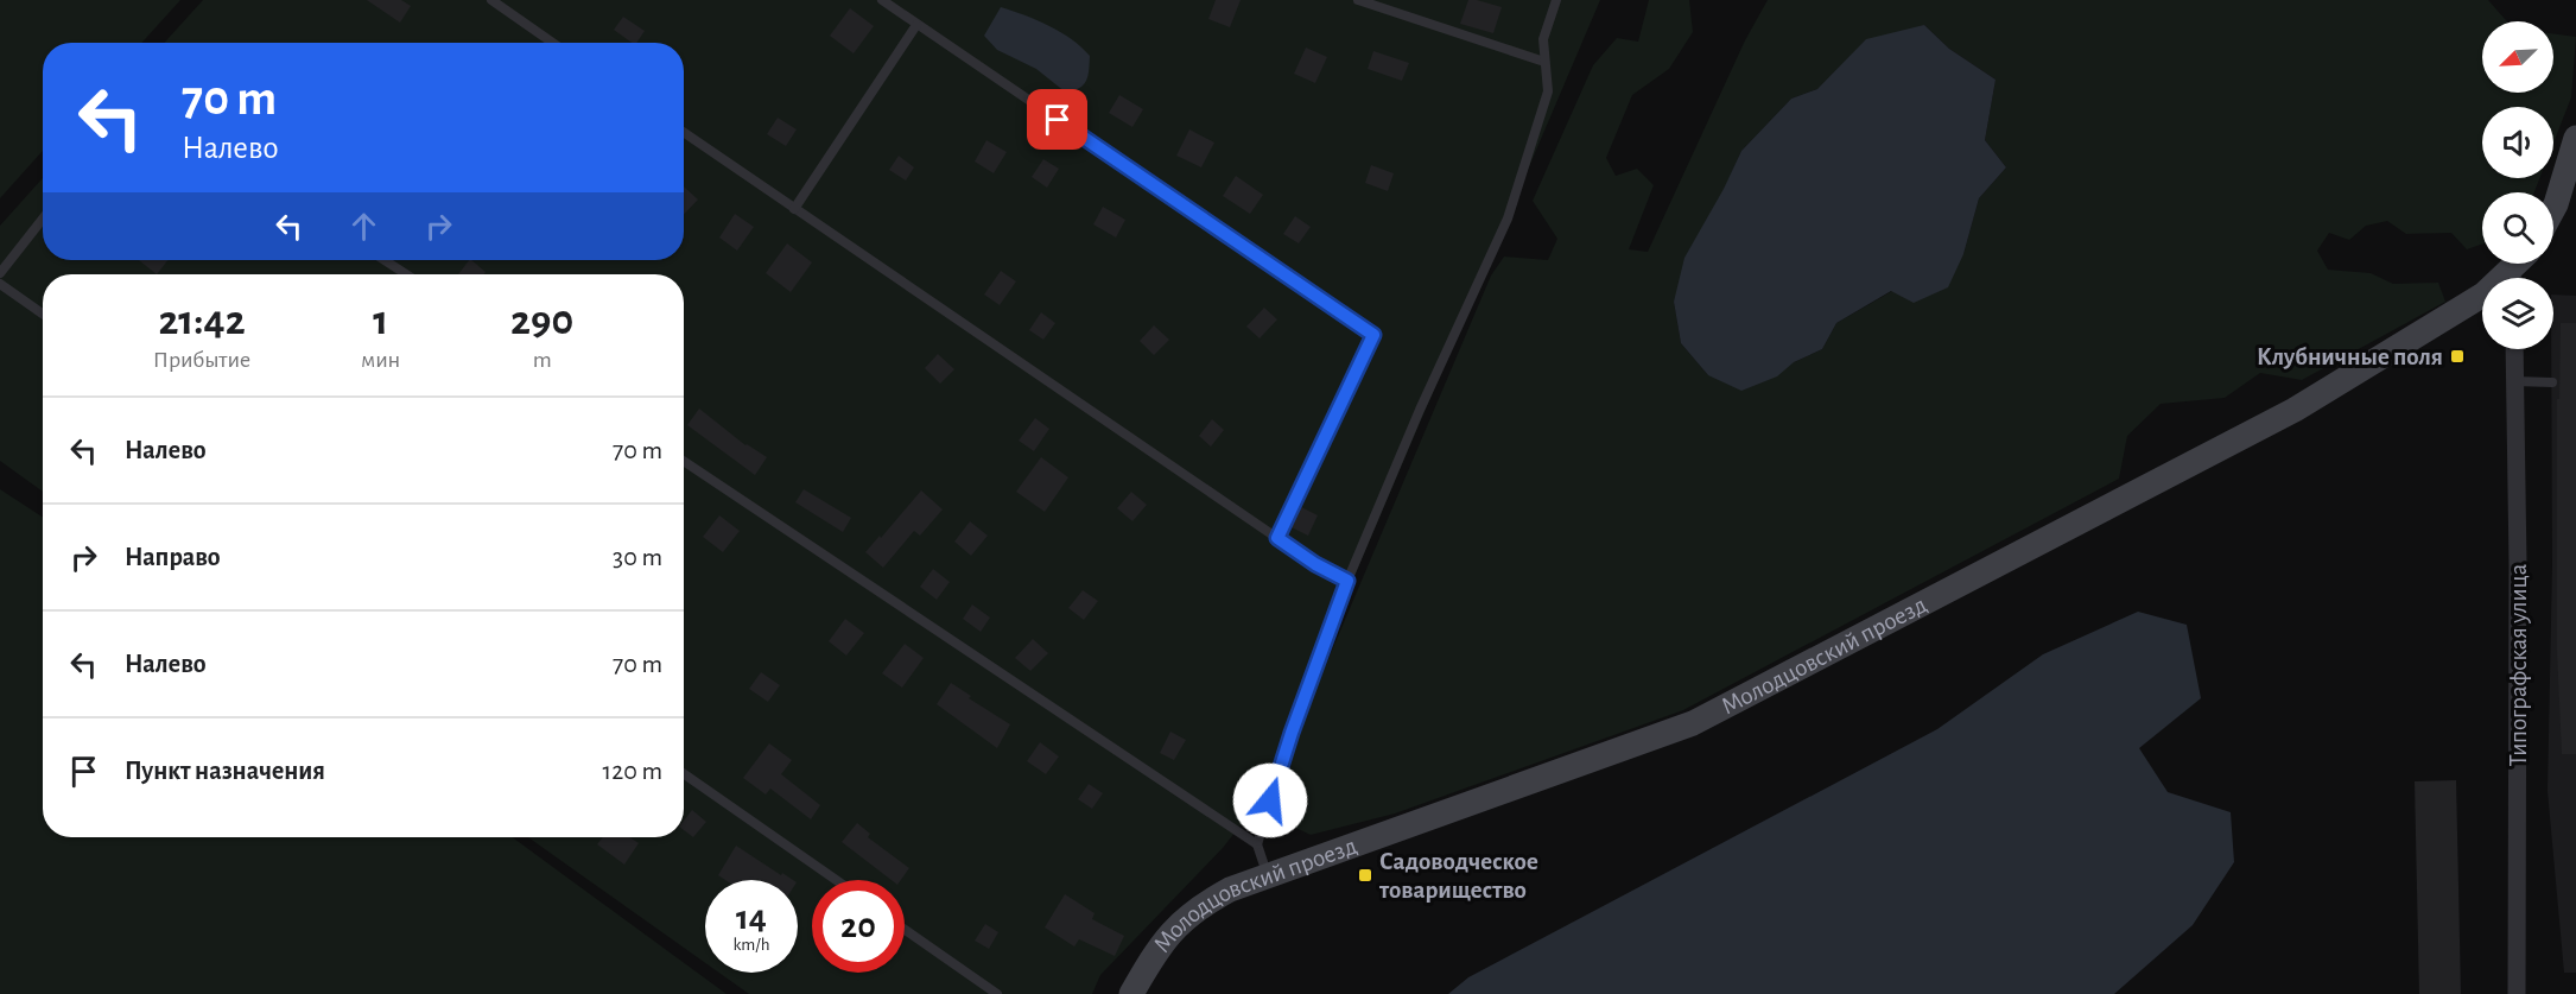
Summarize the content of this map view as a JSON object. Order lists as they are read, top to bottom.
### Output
{
  "streets": {
    "street": ["Молодцовский проезд", "Типографская улица"]
  },
  "places": {
    "transit": ["Клубничные поля", "Садоводческое товарищество"]
  },
  "north": "bottom left",
  "page": {
    "turn": ["70 m", "Налево"],
    "eta": [
      "21:42",
      "Прибытие",
      "1",
      "мин",
      "290",
      "m"
    ],
    "list": [
      {
        "name": "Налево",
        "value": "70 m"
      },
      {
        "name": "Направо",
        "value": "30 m"
      },
      {
        "name": "Налево",
        "value": "70 m"
      },
      {
        "name": "Пункт назначения",
        "value": "120 m"
      }
    ],
    "speed": "14 km/h",
    "limit": "20"
  }
}
